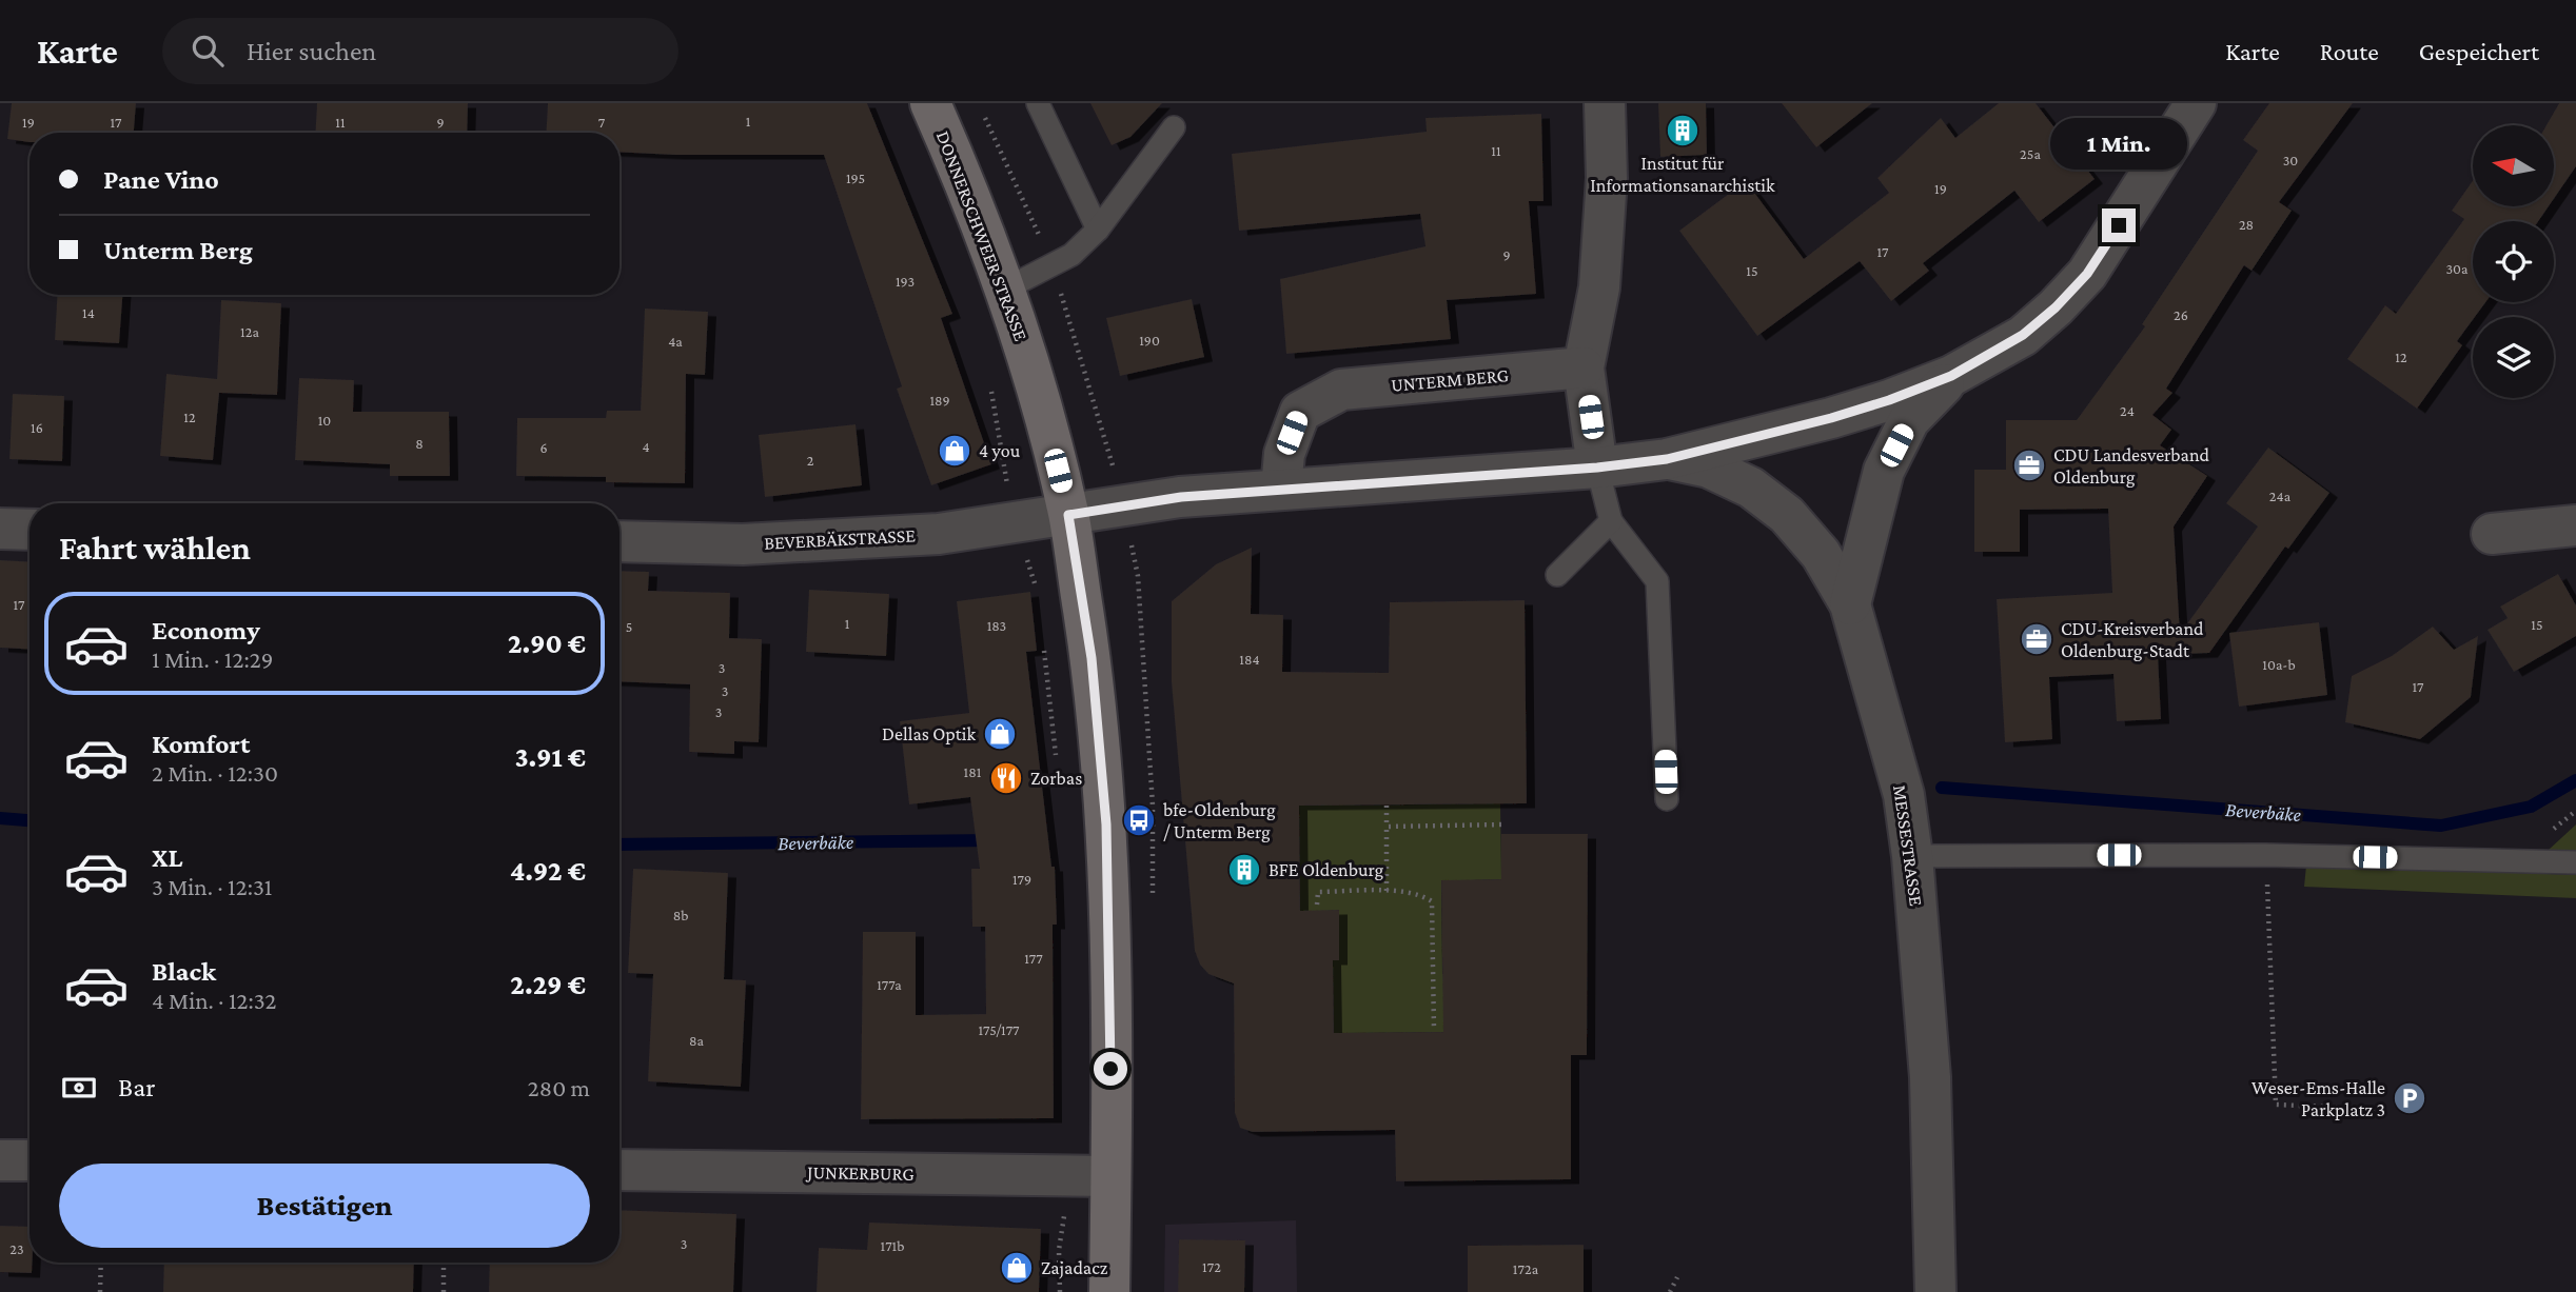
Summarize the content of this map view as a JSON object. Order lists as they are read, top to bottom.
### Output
{
  "streets": {
    "main road": ["DONNERSCHWEER STRASSE"],
    "street": [
      "UNTERM BERG",
      "BEVERBÄKSTRASSE",
      "MESSESTRASSE",
      "JUNKERBURG"
    ]
  },
  "crossings": [
    ["DONNERSCHWEER STRASSE", "BEVERBÄKSTRASSE"],
    ["DONNERSCHWEER STRASSE", "JUNKERBURG"]
  ],
  "water": ["Beverbäke"],
  "places": {
    "building": ["Institut für Informationsanarchistik", "BFE Oldenburg"],
    "shop": ["4 you", "Dellas Optik", "Zajadacz"],
    "office": ["CDU Landesverband Oldenburg", "CDU-Kreisverband Oldenburg-Stadt"],
    "restaurant": ["Zorbas"],
    "bus stop": ["bfe-Oldenburg / Unterm Berg"],
    "parking": ["Weser-Ems-Halle Parkplatz 3"]
  },
  "house_numbers": [
    "1",
    "19",
    "17",
    "11",
    "9",
    "7",
    "11",
    "25a",
    "30",
    "195",
    "19",
    "28",
    "17",
    "9",
    "30a",
    "15",
    "193",
    "14",
    "26",
    "12a",
    "190",
    "4a",
    "12",
    "189",
    "24",
    "12",
    "10",
    "16",
    "8",
    "4",
    "6",
    "2",
    "24a",
    "17",
    "1",
    "15",
    "183",
    "5",
    "184",
    "10a-b",
    "3",
    "17",
    "3",
    "3",
    "181",
    "179",
    "8b",
    "177",
    "177a",
    "175/177",
    "8a",
    "3",
    "171b",
    "23",
    "172",
    "172a"
  ],
  "north": "left",
  "page": {
    "header": "Karte",
    "search": "Hier suchen",
    "nav": ["Karte", "Route", "Gespeichert"],
    "bubble": "1 Min.",
    "banner": ["Pane Vino", "Unterm Berg"],
    "heading": "Fahrt wählen",
    "list": [
      {
        "name": "Economy",
        "note": "1 Min. · 12:29",
        "value": "2.90 €"
      },
      {
        "name": "Komfort",
        "note": "2 Min. · 12:30",
        "value": "3.91 €"
      },
      {
        "name": "XL",
        "note": "3 Min. · 12:31",
        "value": "4.92 €"
      },
      {
        "name": "Black",
        "note": "4 Min. · 12:32",
        "value": "2.29 €"
      }
    ],
    "pay": ["Bar", "280 m"],
    "buttons": "Bestätigen"
  }
}
